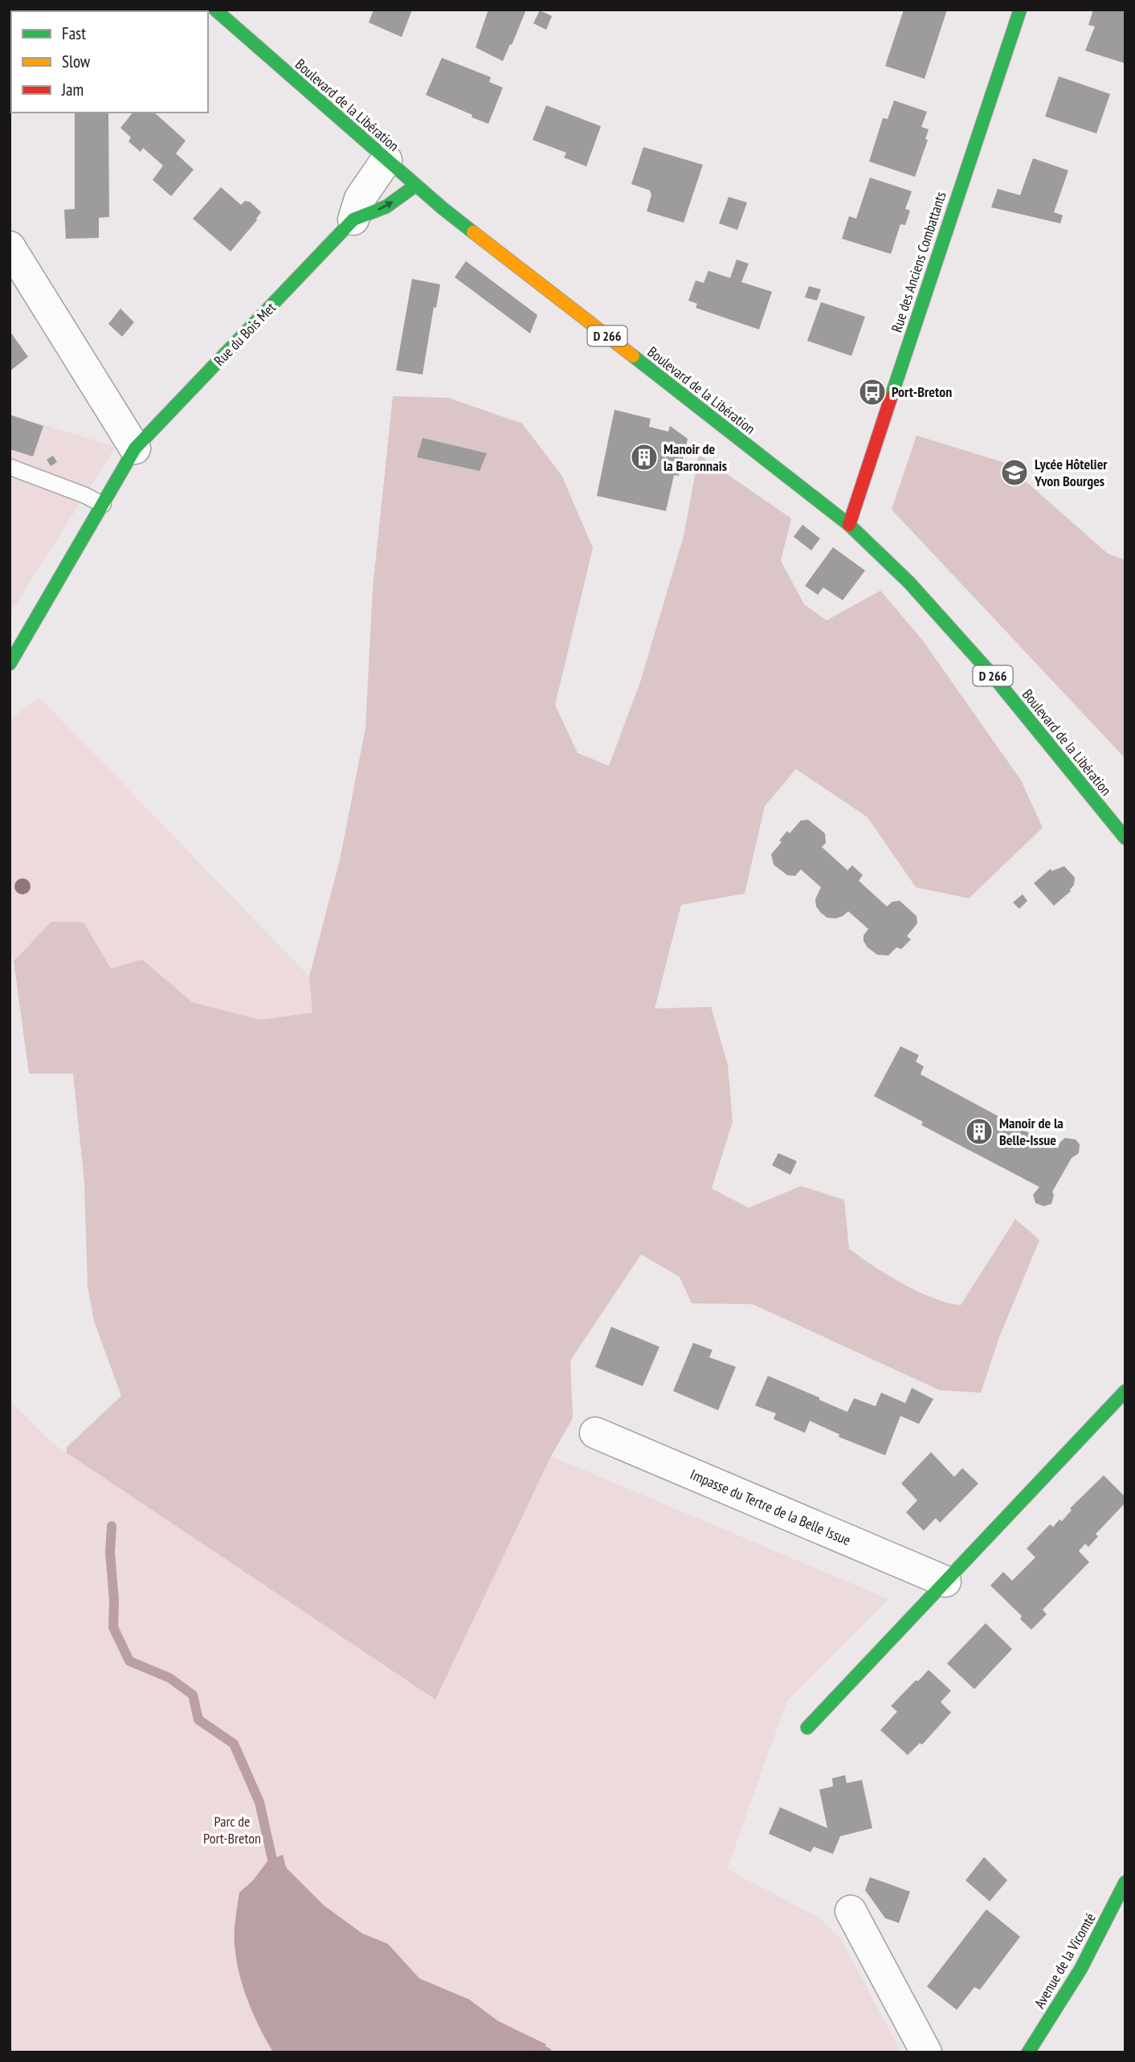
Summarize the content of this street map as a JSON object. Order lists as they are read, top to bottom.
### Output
{
  "streets": {
    "main road": [
      "Boulevard de la Libération",
      "Rue des Anciens Combattants",
      "Rue du Bois Met",
      "D 266",
      "Avenue de la Vicomté"
    ],
    "street": ["Impasse du Tertre de la Belle Issue"]
  },
  "crossings": [
    ["Boulevard de la Libération", "Rue des Anciens Combattants"],
    ["Boulevard de la Libération", "Rue du Bois Met"]
  ],
  "parks": ["Parc de Port-Breton"],
  "places": {
    "bus stop": ["Port-Breton"],
    "building": ["Manoir de la Baronnais", "Manoir de la Belle-Issue"],
    "school or university": ["Lycée Hôtelier Yvon Bourges"]
  },
  "legend": ["Fast", "Slow", "Jam"]
}
